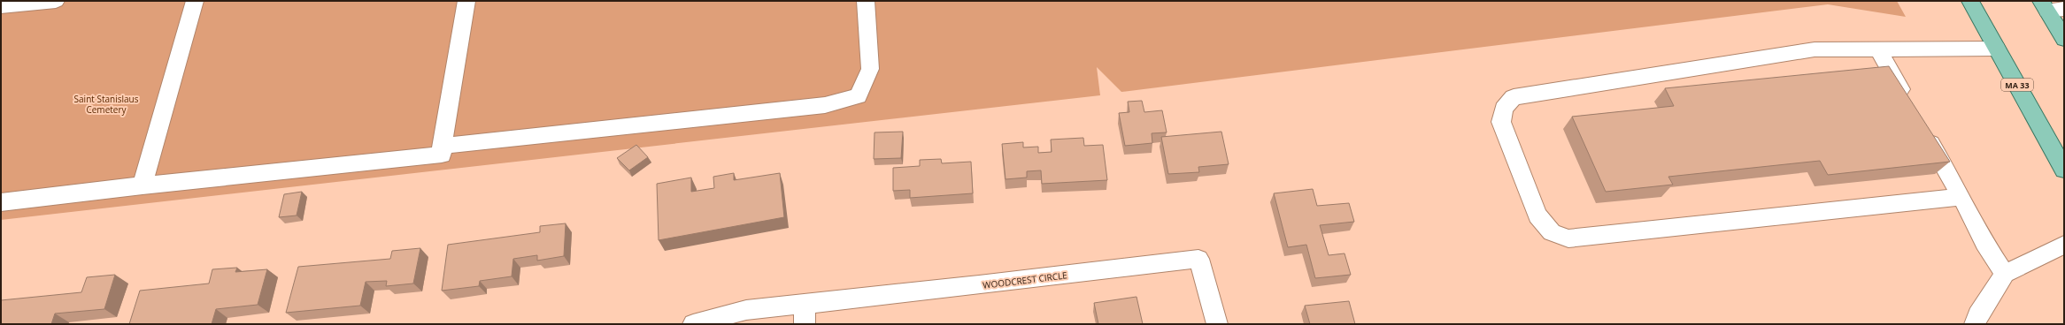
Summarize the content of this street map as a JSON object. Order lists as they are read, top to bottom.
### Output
{
  "streets": {
    "main road": ["MA 33"],
    "street": ["WOODCREST CIRCLE"]
  },
  "parks": ["Saint Stanislaus Cemetery"]
}
